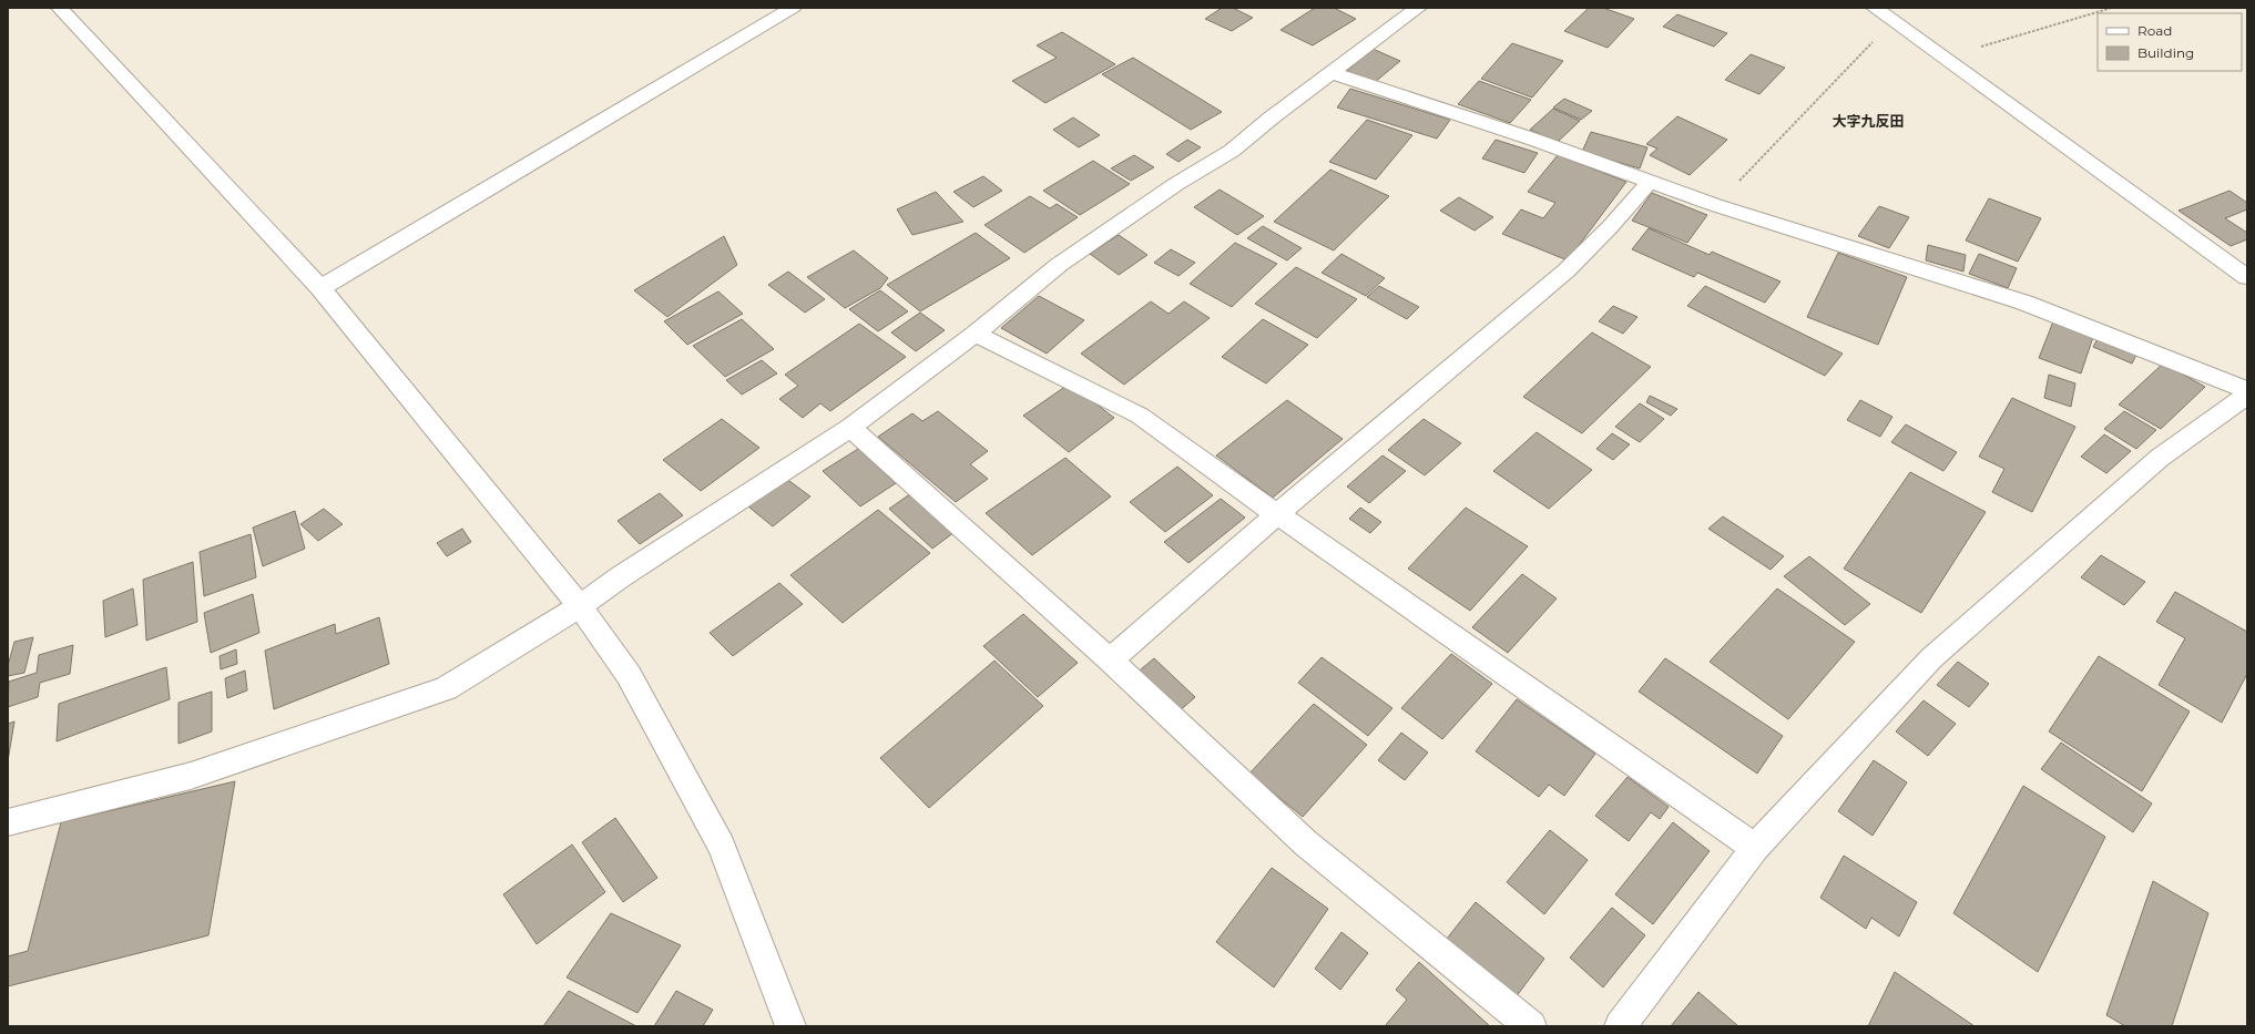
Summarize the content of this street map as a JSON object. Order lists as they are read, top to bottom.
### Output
{
  "districts": ["大字九反田"],
  "legend": ["Road", "Building"]
}
